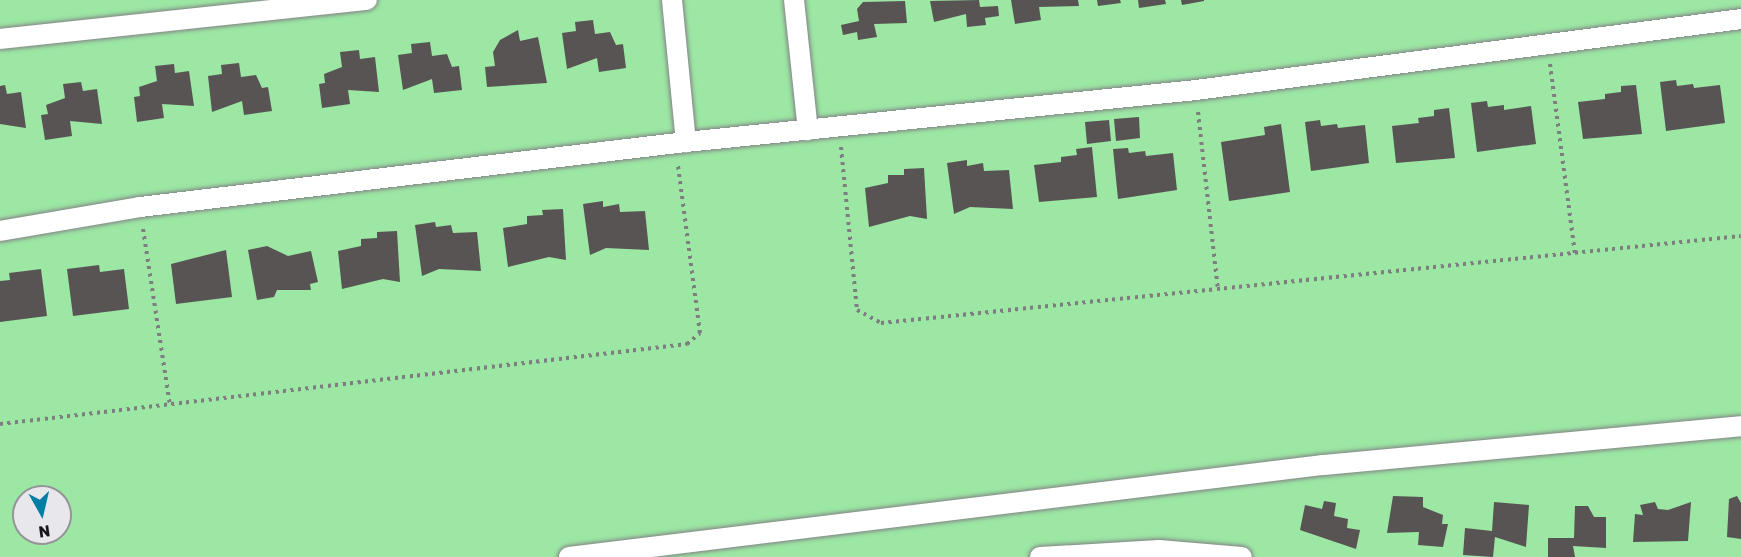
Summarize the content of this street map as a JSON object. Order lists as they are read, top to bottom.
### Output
{
  "north": "bottom"
}
